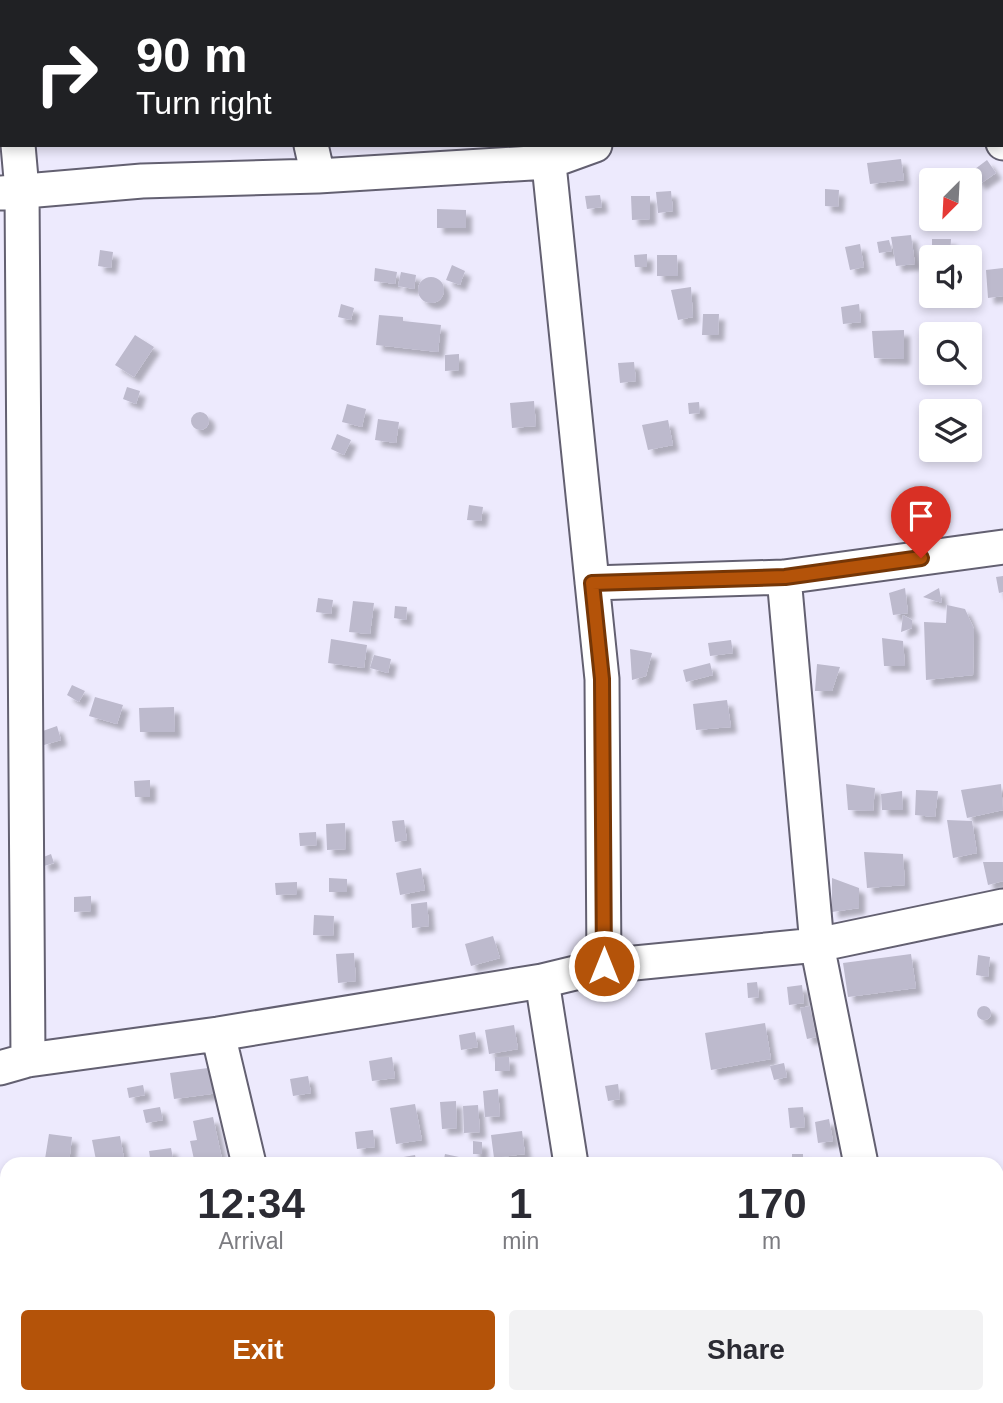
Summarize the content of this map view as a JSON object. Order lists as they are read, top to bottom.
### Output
{
  "north": "bottom left",
  "page": {
    "turn": ["90 m", "Turn right"],
    "eta": [
      "12:34",
      "Arrival",
      "1",
      "min",
      "170",
      "m"
    ],
    "buttons": ["Exit", "Share"]
  }
}
